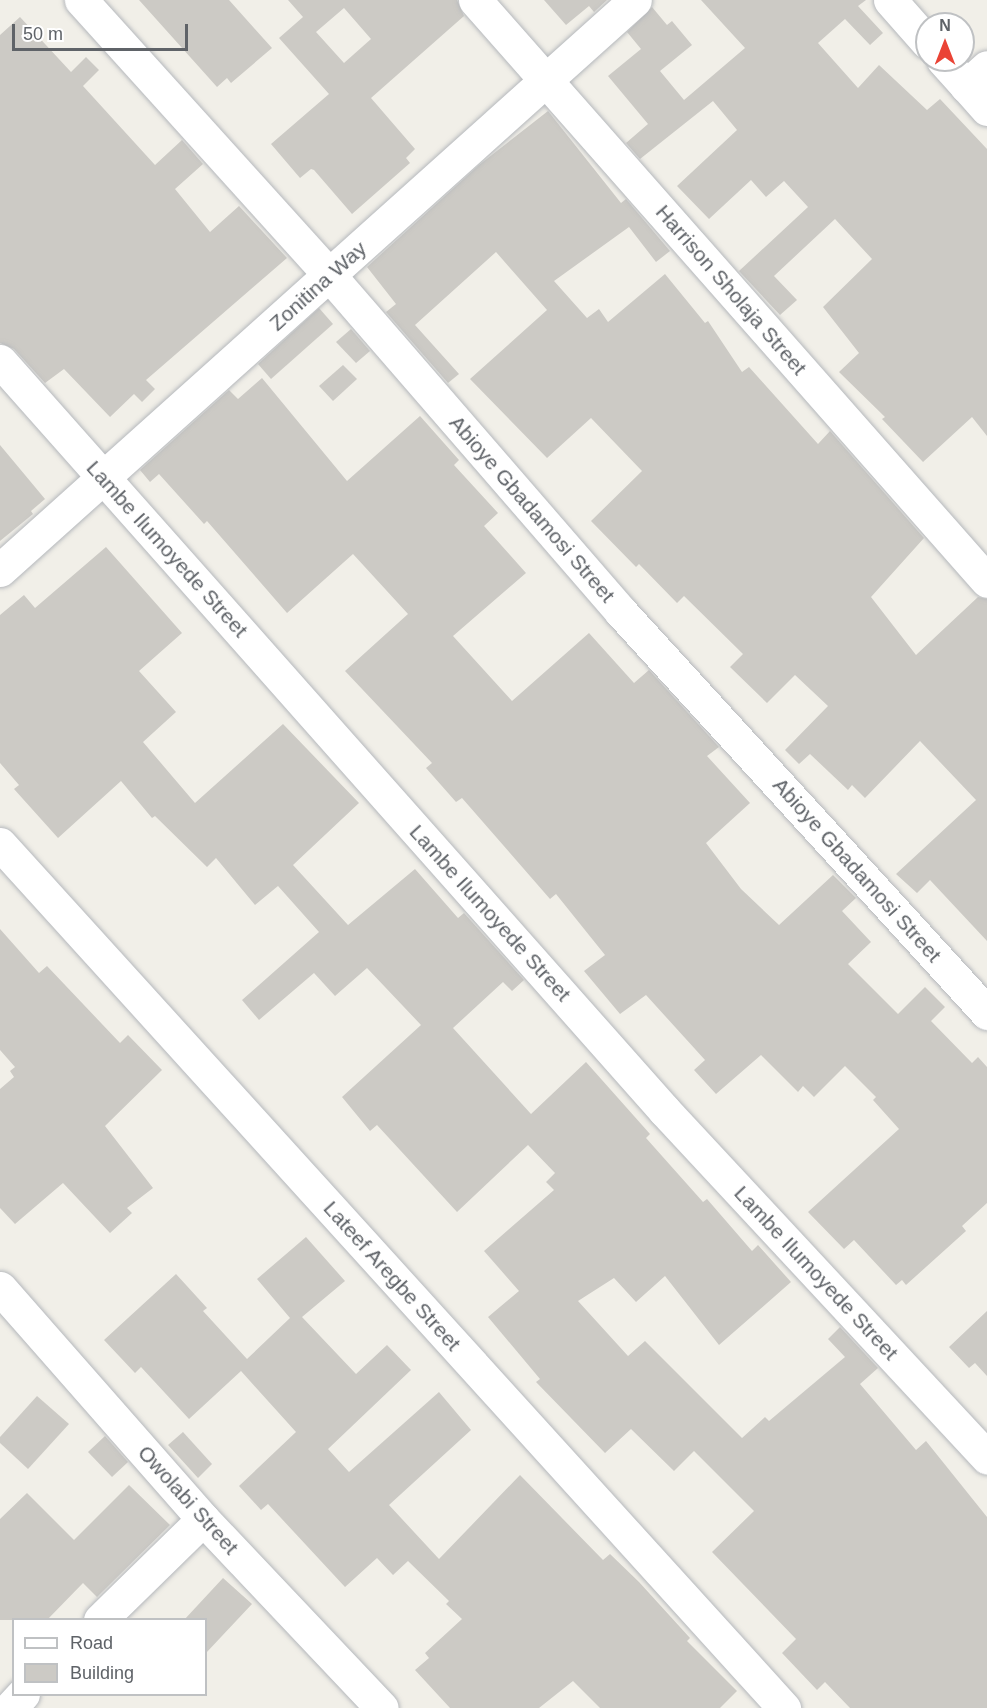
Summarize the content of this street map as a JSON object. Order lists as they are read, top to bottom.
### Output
{
  "streets": {
    "street": [
      "Zonitina Way",
      "Harrison Sholaja Street",
      "Abioye Gbadamosi Street",
      "Lambe Ilumoyede Street",
      "Lateef Aregbe Street",
      "Owolabi Street"
    ]
  },
  "crossings": [
    ["Zonitina Way", "Harrison Sholaja Street"],
    ["Zonitina Way", "Abioye Gbadamosi Street"],
    ["Zonitina Way", "Lambe Ilumoyede Street"]
  ],
  "legend": ["Road", "Building"],
  "scale_bar": "50 m",
  "north": "top"
}
